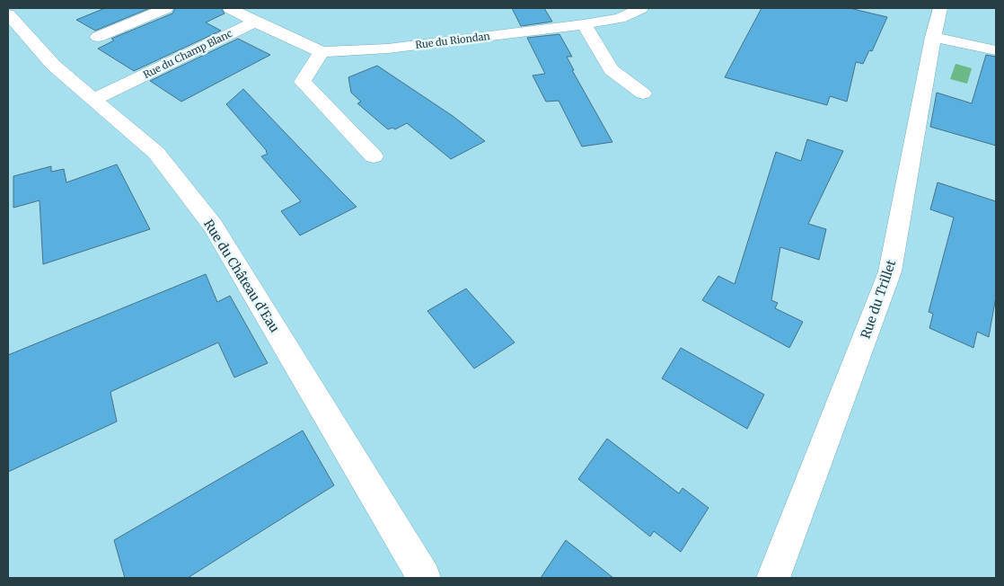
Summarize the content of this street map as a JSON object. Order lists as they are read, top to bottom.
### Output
{
  "streets": {
    "street": [
      "Rue du Riondan",
      "Rue du Champ Blanc",
      "Rue du Château d'Eau",
      "Rue du Trillet"
    ]
  },
  "crossings": [
    ["Rue du Riondan", "Rue du Champ Blanc"],
    ["Rue du Champ Blanc", "Rue du Château d'Eau"]
  ]
}
